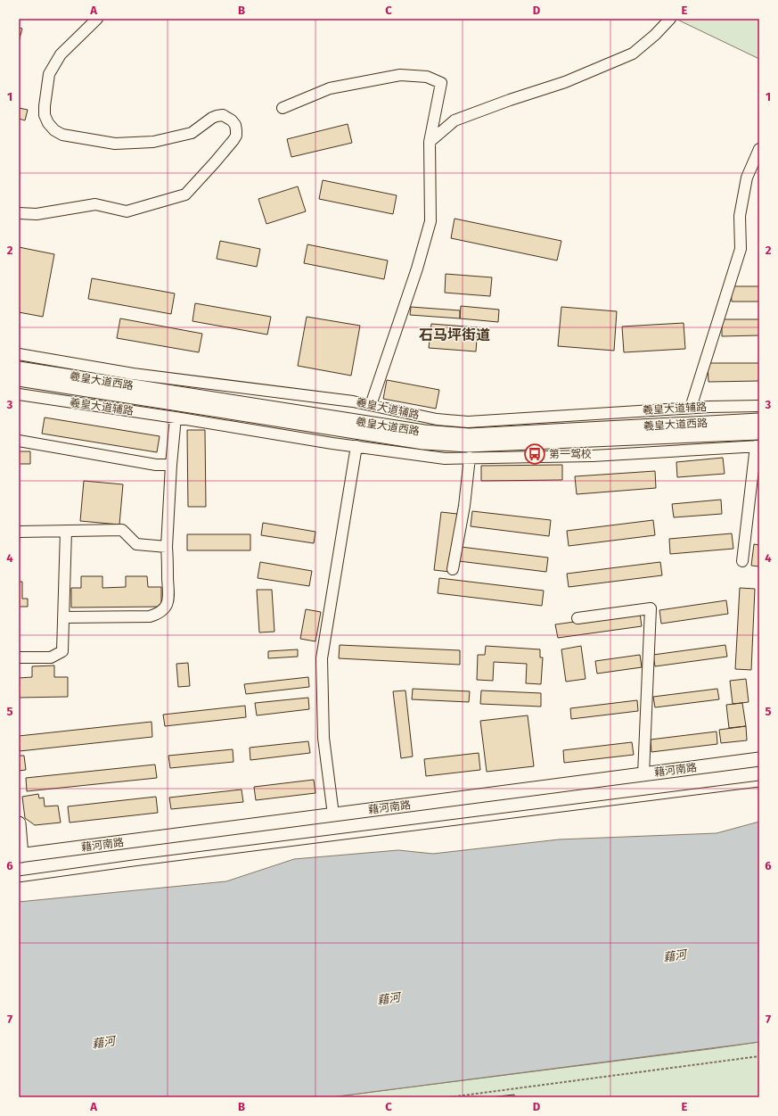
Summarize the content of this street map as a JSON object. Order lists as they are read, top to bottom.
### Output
{
  "streets": {
    "main road": ["羲皇大道西路", "藉河南路"],
    "street": ["羲皇大道辅路"]
  },
  "districts": ["石马坪街道"],
  "water": ["藉河"],
  "places": {
    "bus stop": ["第一驾校"]
  },
  "grid": {
    "columns": [
      "A",
      "B",
      "C",
      "D",
      "E"
    ],
    "rows": [
      "1",
      "2",
      "3",
      "4",
      "5",
      "6",
      "7"
    ]
  }
}
